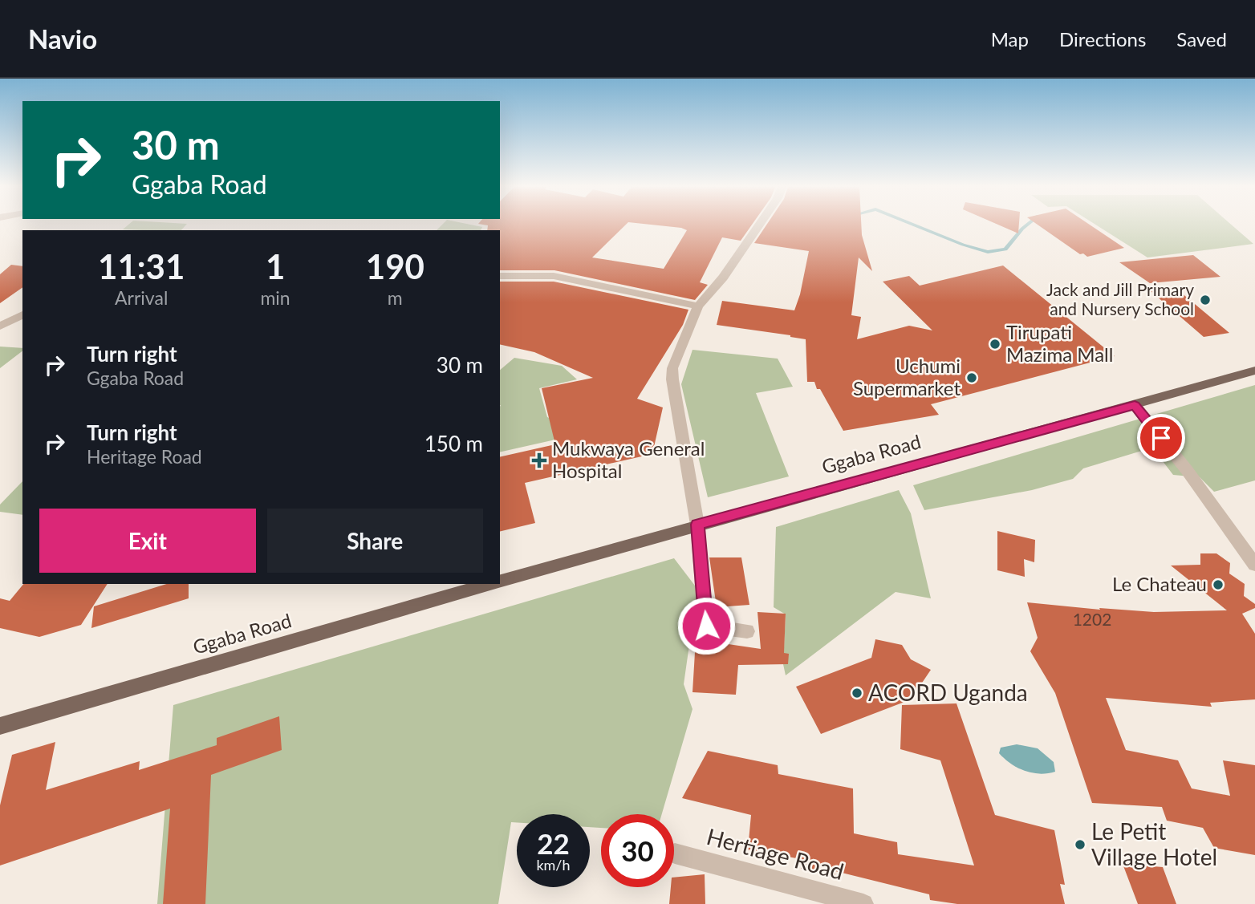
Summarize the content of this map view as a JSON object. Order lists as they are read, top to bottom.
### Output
{
  "streets": {
    "main road": ["Ggaba Road"],
    "street": ["Hertiage Road"]
  },
  "places": {
    "other": [
      "Jack and Jill Primary and Nursery School",
      "Tirupati Mazima Mall",
      "Uchumi Supermarket",
      "Le Chateau",
      "ACORD Uganda",
      "Le Petit Village Hotel"
    ],
    "health": ["Mukwaya General Hospital"]
  },
  "house_numbers": ["1202"],
  "page": {
    "header": "Navio",
    "nav": ["Map", "Directions", "Saved"],
    "turn": ["30 m", "Ggaba Road"],
    "eta": [
      "11:31",
      "Arrival",
      "1",
      "min",
      "190",
      "m"
    ],
    "list": [
      {
        "name": "Turn right",
        "note": "Ggaba Road",
        "value": "30 m"
      },
      {
        "name": "Turn right",
        "note": "Heritage Road",
        "value": "150 m"
      }
    ],
    "buttons": ["Exit", "Share"],
    "speed": "22 km/h",
    "limit": "30"
  }
}
